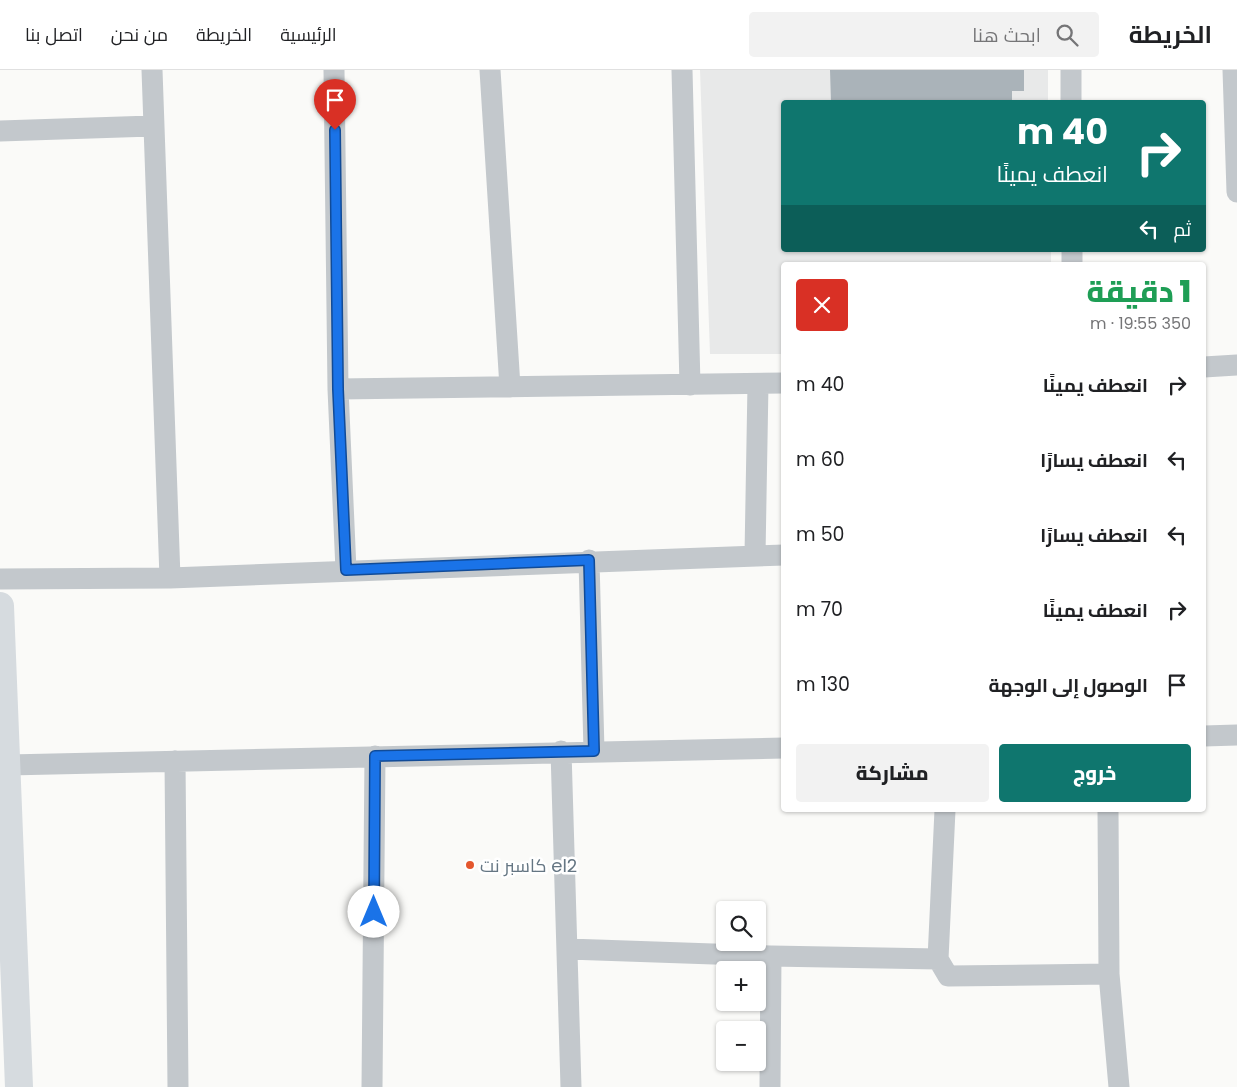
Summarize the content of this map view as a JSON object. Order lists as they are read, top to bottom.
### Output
{
  "places": ["كاسبر نت el2"],
  "page": {
    "header": "الخريطة",
    "search": "ابحث هنا",
    "nav": [
      "الرئيسية",
      "الخريطة",
      "من نحن",
      "اتصل بنا"
    ],
    "turn": ["40 m", "انعطف يمينًا"],
    "then": "ثم",
    "heading": ["1 دقيقة", "350 m · 19:55"],
    "list": [
      {
        "name": "انعطف يمينًا",
        "value": "40 m"
      },
      {
        "name": "انعطف يسارًا",
        "value": "60 m"
      },
      {
        "name": "انعطف يسارًا",
        "value": "50 m"
      },
      {
        "name": "انعطف يمينًا",
        "value": "70 m"
      },
      {
        "name": "الوصول إلى الوجهة",
        "value": "130 m"
      }
    ],
    "buttons": ["خروج", "مشاركة"],
    "map_buttons": ["+", "−"]
  }
}
